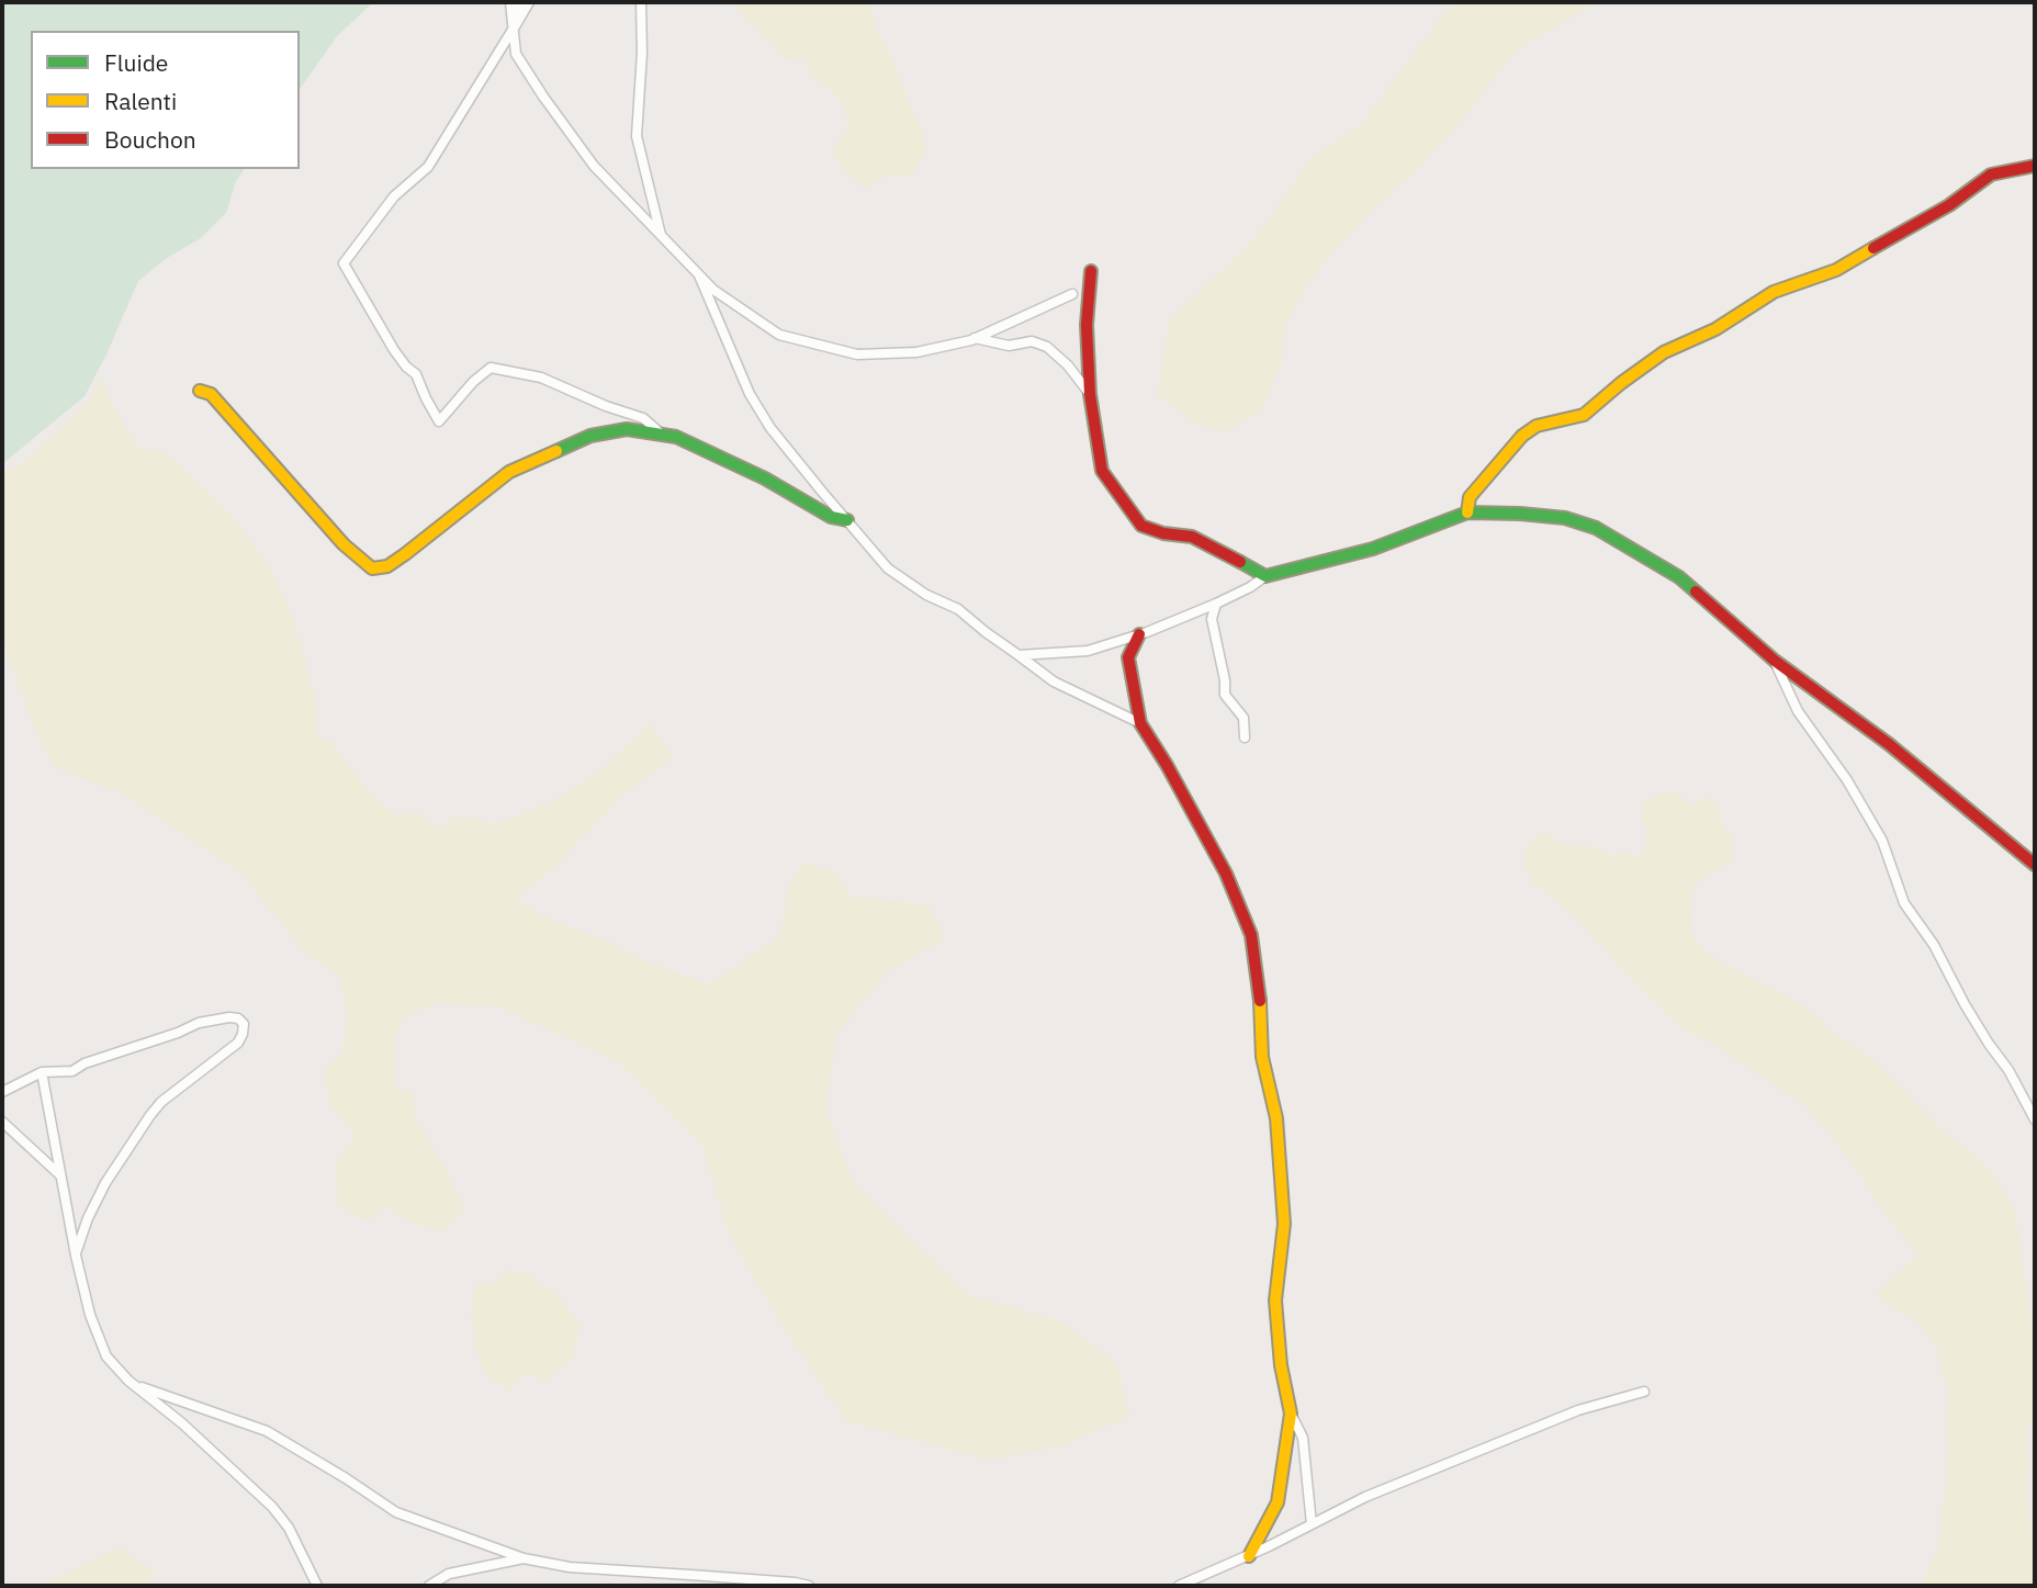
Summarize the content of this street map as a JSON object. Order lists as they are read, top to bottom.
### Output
{
  "legend": ["Fluide", "Ralenti", "Bouchon"]
}
